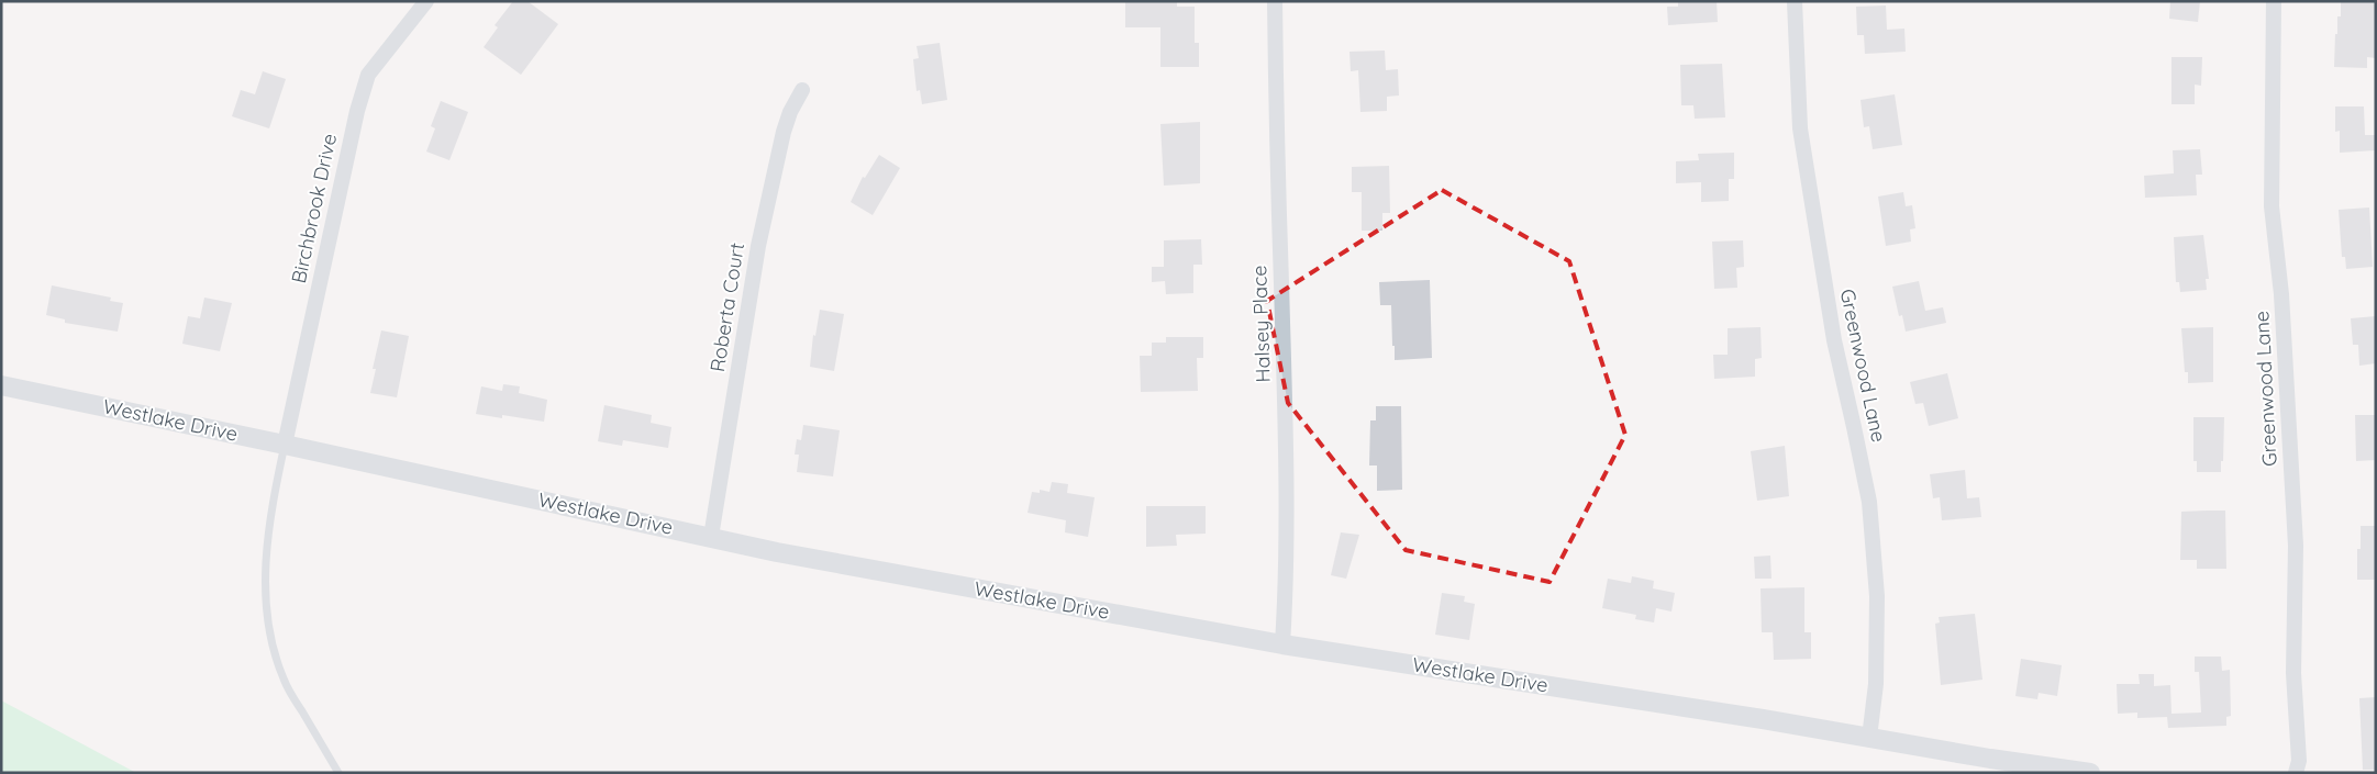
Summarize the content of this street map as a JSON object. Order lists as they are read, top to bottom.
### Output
{
  "streets": {
    "street": [
      "Birchbrook Drive",
      "Roberta Court",
      "Halsey Place",
      "Greenwood Lane",
      "Westlake Drive"
    ]
  },
  "crossings": [
    ["Birchbrook Drive", "Westlake Drive"],
    ["Roberta Court", "Westlake Drive"],
    ["Halsey Place", "Westlake Drive"],
    ["Greenwood Lane", "Westlake Drive"]
  ]
}
